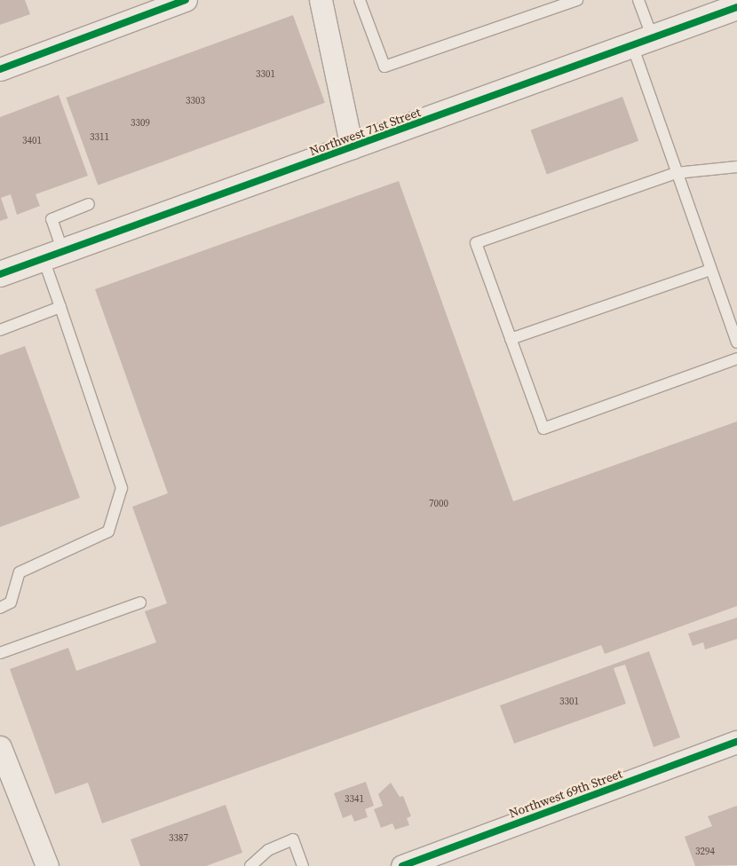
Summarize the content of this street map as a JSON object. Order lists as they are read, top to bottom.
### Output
{
  "streets": {
    "street": ["Northwest 71st Street", "Northwest 69th Street"]
  },
  "house_numbers": [
    "3301",
    "3303",
    "3309",
    "3311",
    "3401",
    "7000",
    "3301",
    "3341",
    "3387",
    "3294"
  ]
}
